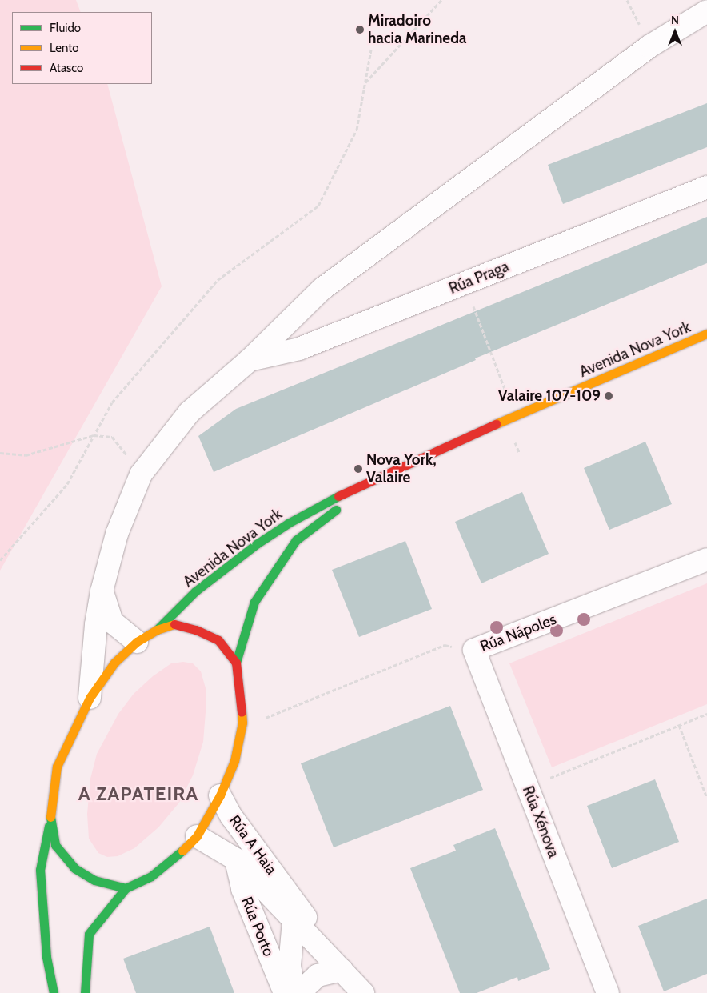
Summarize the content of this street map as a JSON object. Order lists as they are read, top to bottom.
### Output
{
  "streets": {
    "street": [
      "Rúa Praga",
      "Avenida Nova York",
      "Rúa Nápoles",
      "Rúa Xénova",
      "Rúa A Haia",
      "Rúa Porto"
    ]
  },
  "crossings": [
    ["Rúa Nápoles", "Rúa Xénova"],
    ["Rúa A Haia", "Rúa Porto"]
  ],
  "districts": ["A ZAPATEIRA"],
  "places": ["Miradoiro hacia Marineda", "Valaire 107-109", "Nova York, Valaire"],
  "legend": ["Fluido", "Lento", "Atasco"],
  "north": "top"
}
